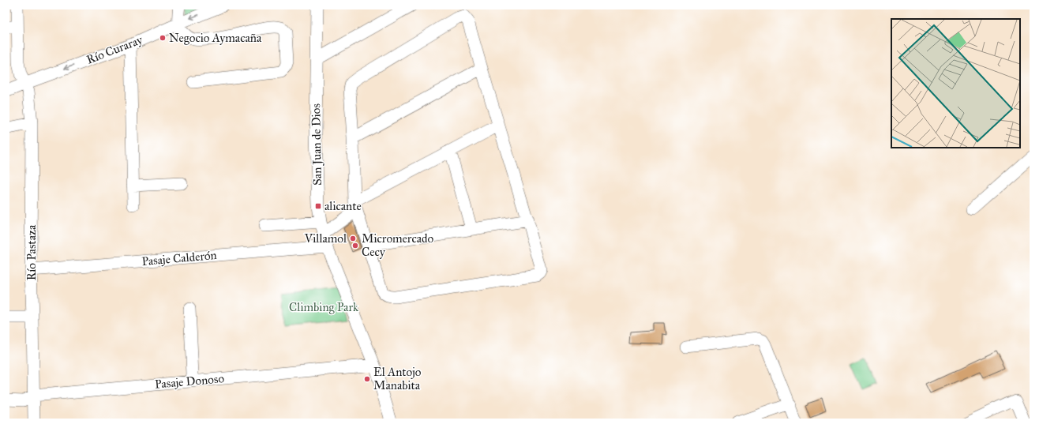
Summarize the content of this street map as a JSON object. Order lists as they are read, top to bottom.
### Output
{
  "streets": {
    "street": [
      "Río Curaray",
      "San Juan de Dios",
      "Río Pastaza",
      "Pasaje Calderón",
      "Pasaje Donoso"
    ]
  },
  "crossings": [
    ["Río Curaray", "Río Pastaza"],
    ["San Juan de Dios", "Pasaje Calderón"],
    ["San Juan de Dios", "Pasaje Donoso"],
    ["Río Pastaza", "Pasaje Calderón"],
    ["Río Pastaza", "Pasaje Donoso"]
  ],
  "one_way": ["Río Curaray"],
  "parks": ["Climbing Park"],
  "places": {
    "other": [
      "Negocio Aymacaña",
      "Villamol",
      "Micromercado Cecy",
      "El Antojo Manabita"
    ],
    "transit": ["alicante"]
  }
}
